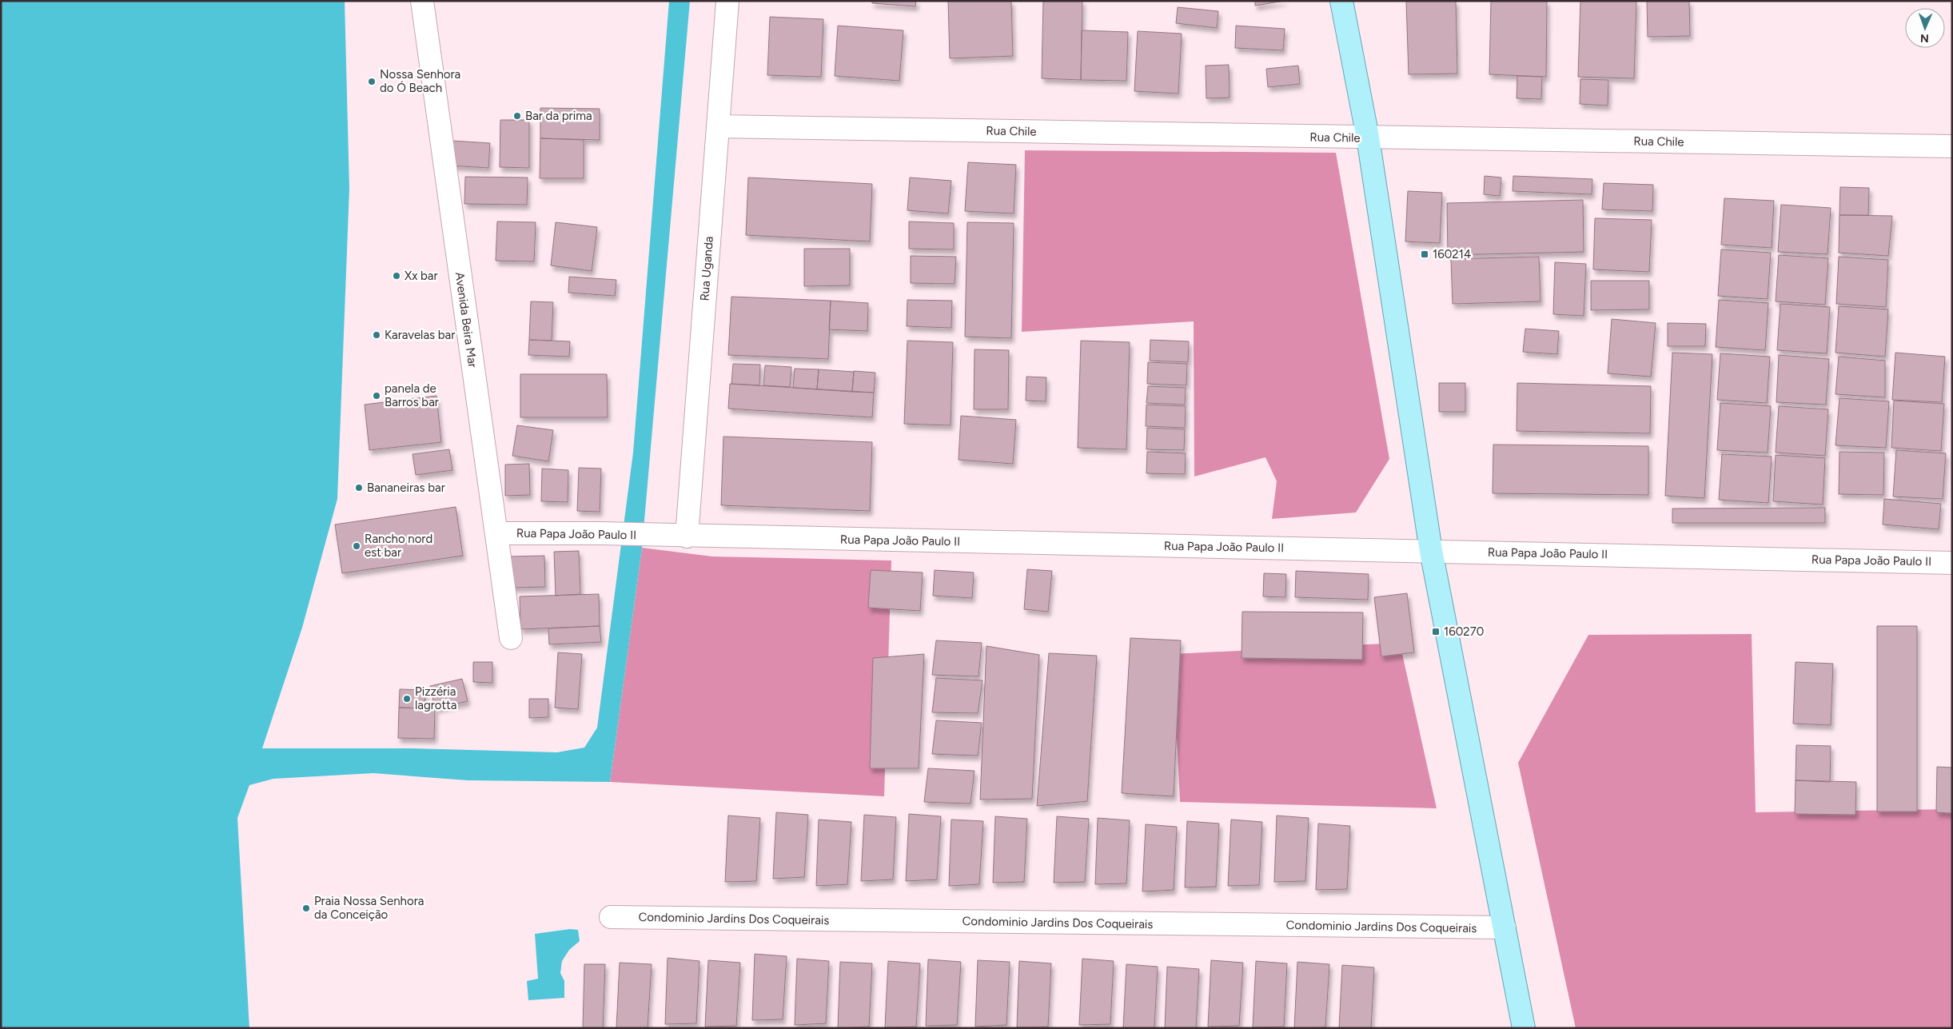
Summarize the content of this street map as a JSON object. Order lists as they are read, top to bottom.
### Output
{
  "streets": {
    "street": [
      "Rua Chile",
      "Rua Uganda",
      "Avenida Beira Mar",
      "Rua Papa João Paulo II",
      "Condominio Jardins Dos Coqueirais"
    ]
  },
  "crossings": [
    ["Rua Chile", "Rua Uganda"],
    ["Rua Uganda", "Rua Papa João Paulo II"],
    ["Avenida Beira Mar", "Rua Papa João Paulo II"]
  ],
  "places": {
    "other": [
      "Nossa Senhora do Ó Beach",
      "Bar da prima",
      "Xx bar",
      "Karavelas bar",
      "panela de Barros bar",
      "Bananeiras bar",
      "Rancho nord est bar",
      "Pizzéria lagrotta",
      "Praia Nossa Senhora da Conceição"
    ],
    "transit": ["160214", "160270"]
  },
  "north": "bottom"
}
